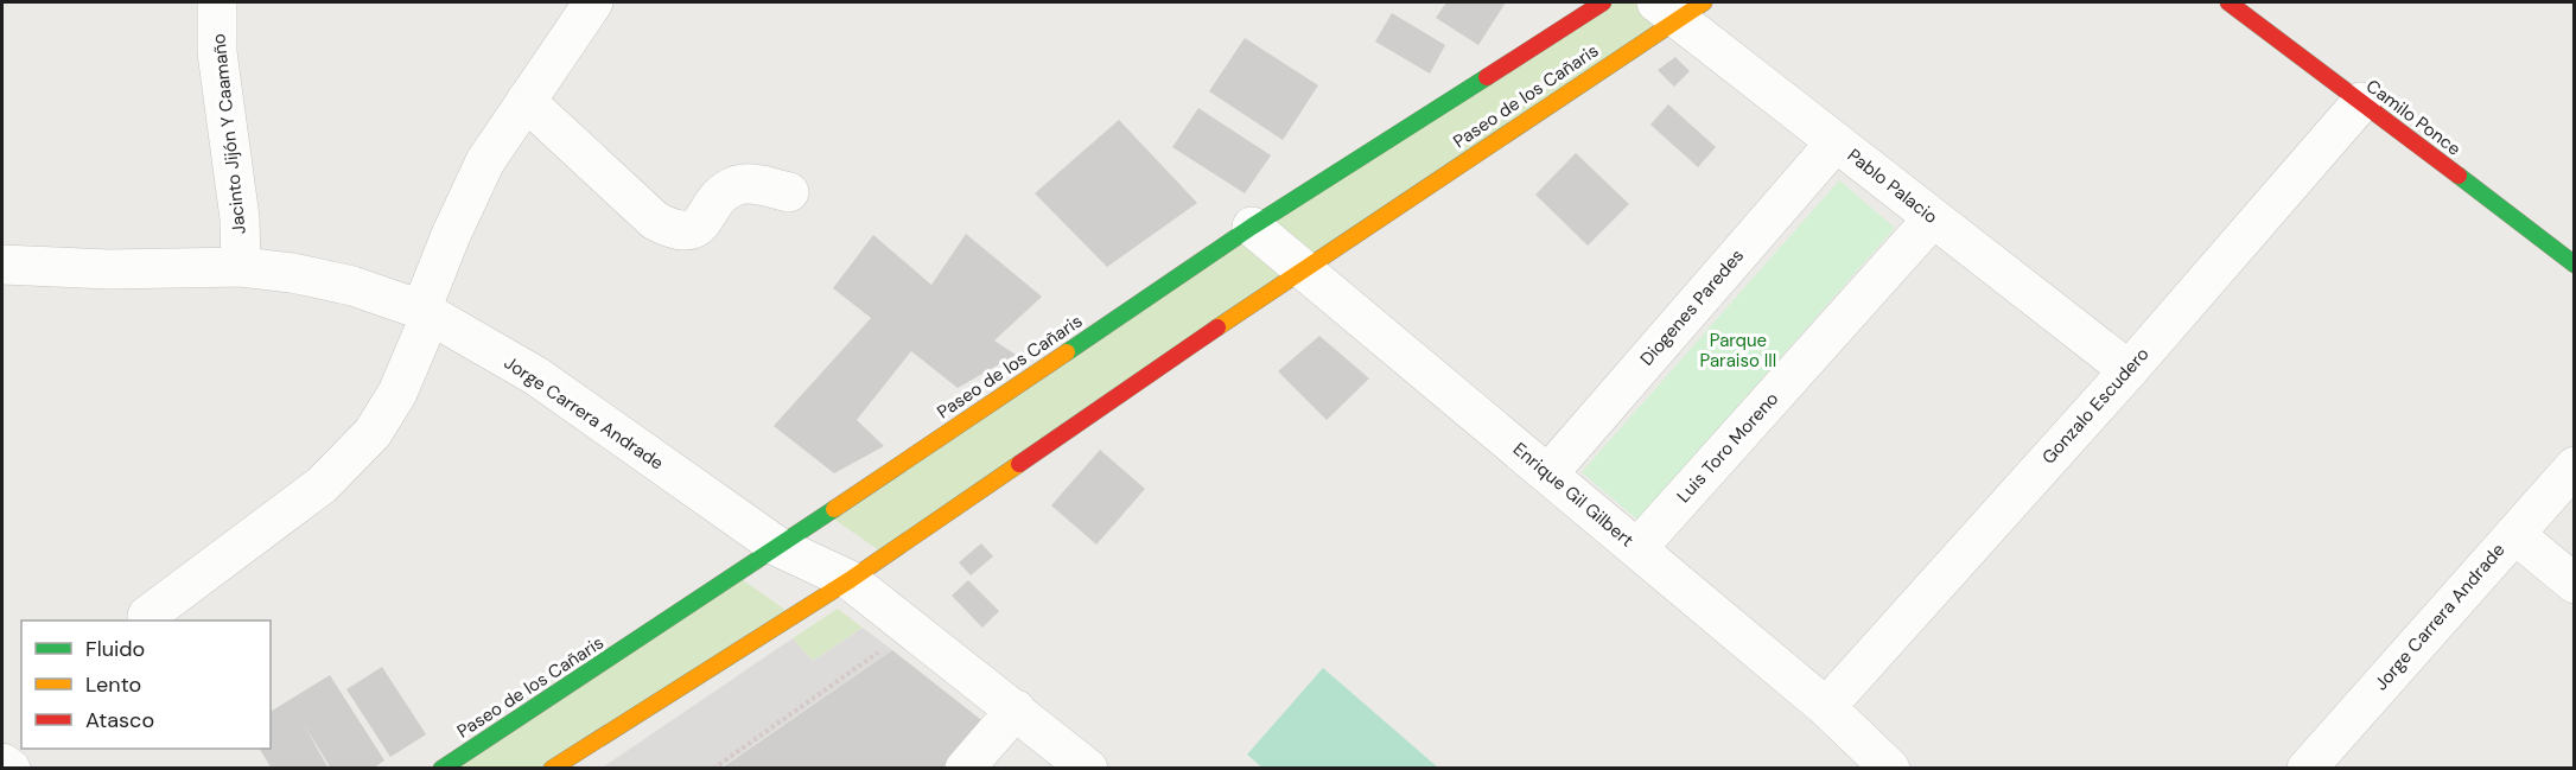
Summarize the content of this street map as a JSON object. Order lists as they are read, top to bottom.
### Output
{
  "streets": {
    "main road": ["Paseo de los Cañaris", "Camilo Ponce"],
    "street": [
      "Jacinto Jijón Y Caamaño",
      "Pablo Palacio",
      "Diogenes Paredes",
      "Gonzalo Escudero",
      "Jorge Carrera Andrade",
      "Luis Toro Moreno",
      "Enrique Gil Gilbert"
    ]
  },
  "crossings": [
    ["Paseo de los Cañaris", "Pablo Palacio"],
    ["Paseo de los Cañaris", "Jorge Carrera Andrade"],
    ["Paseo de los Cañaris", "Enrique Gil Gilbert"],
    ["Camilo Ponce", "Gonzalo Escudero"],
    ["Jacinto Jijón Y Caamaño", "Jorge Carrera Andrade"],
    ["Pablo Palacio", "Diogenes Paredes"],
    ["Pablo Palacio", "Gonzalo Escudero"],
    ["Pablo Palacio", "Luis Toro Moreno"],
    ["Diogenes Paredes", "Enrique Gil Gilbert"],
    ["Gonzalo Escudero", "Enrique Gil Gilbert"],
    ["Luis Toro Moreno", "Enrique Gil Gilbert"]
  ],
  "parks": ["Parque Paraiso III"],
  "legend": ["Fluido", "Lento", "Atasco"]
}
